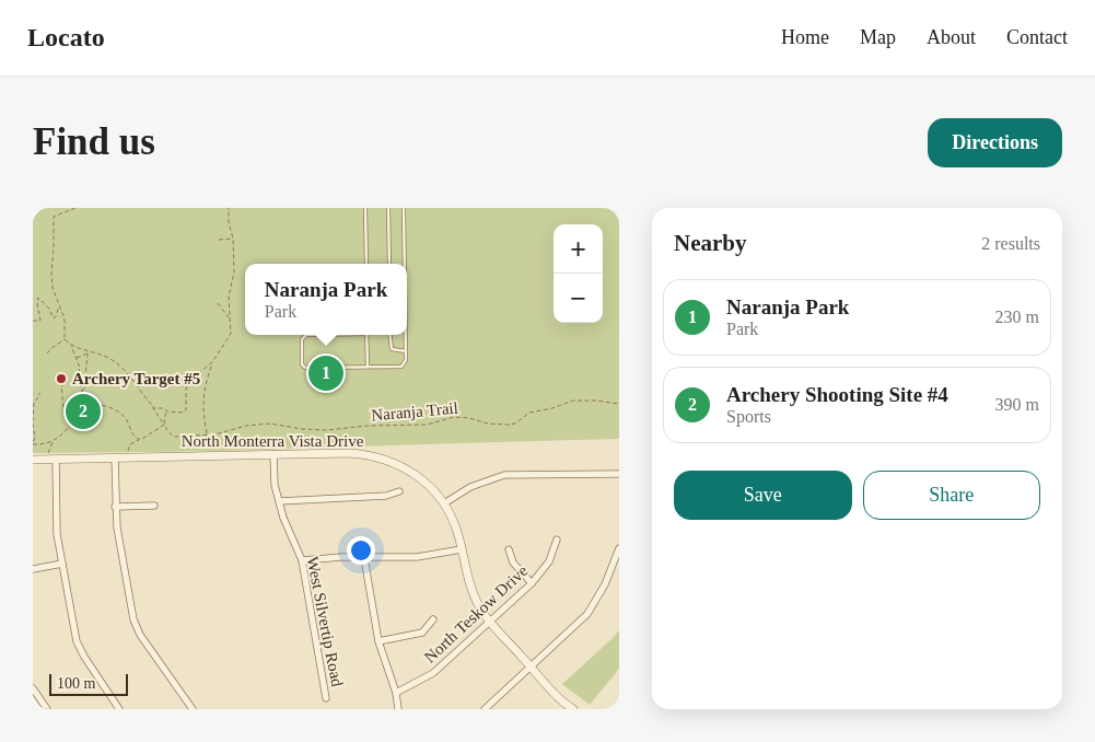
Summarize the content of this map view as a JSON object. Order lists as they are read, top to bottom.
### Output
{
  "streets": {
    "street": ["North Monterra Vista Drive", "North Teskow Drive", "West Silvertip Road"],
    "path": ["Naranja Trail"]
  },
  "crossings": [
    ["North Monterra Vista Drive", "North Teskow Drive"],
    ["North Monterra Vista Drive", "West Silvertip Road"]
  ],
  "places": ["Archery Target #5"],
  "scale_bar": "100 m",
  "page": {
    "header": "Locato",
    "nav": [
      "Home",
      "Map",
      "About",
      "Contact"
    ],
    "buttons": [
      "Directions",
      ["Save", "Share"]
    ],
    "title": "Find us",
    "heading": ["Nearby", "2 results"],
    "map_buttons": ["+", "−"],
    "popup": ["Naranja Park", "Park"],
    "list": [
      {
        "mark": "1",
        "name": "Naranja Park",
        "note": "Park",
        "value": "230 m"
      },
      {
        "mark": "2",
        "name": "Archery Shooting Site #4",
        "note": "Sports",
        "value": "390 m"
      }
    ],
    "pins": ["1", "2"],
    "scale": "100 m"
  }
}
